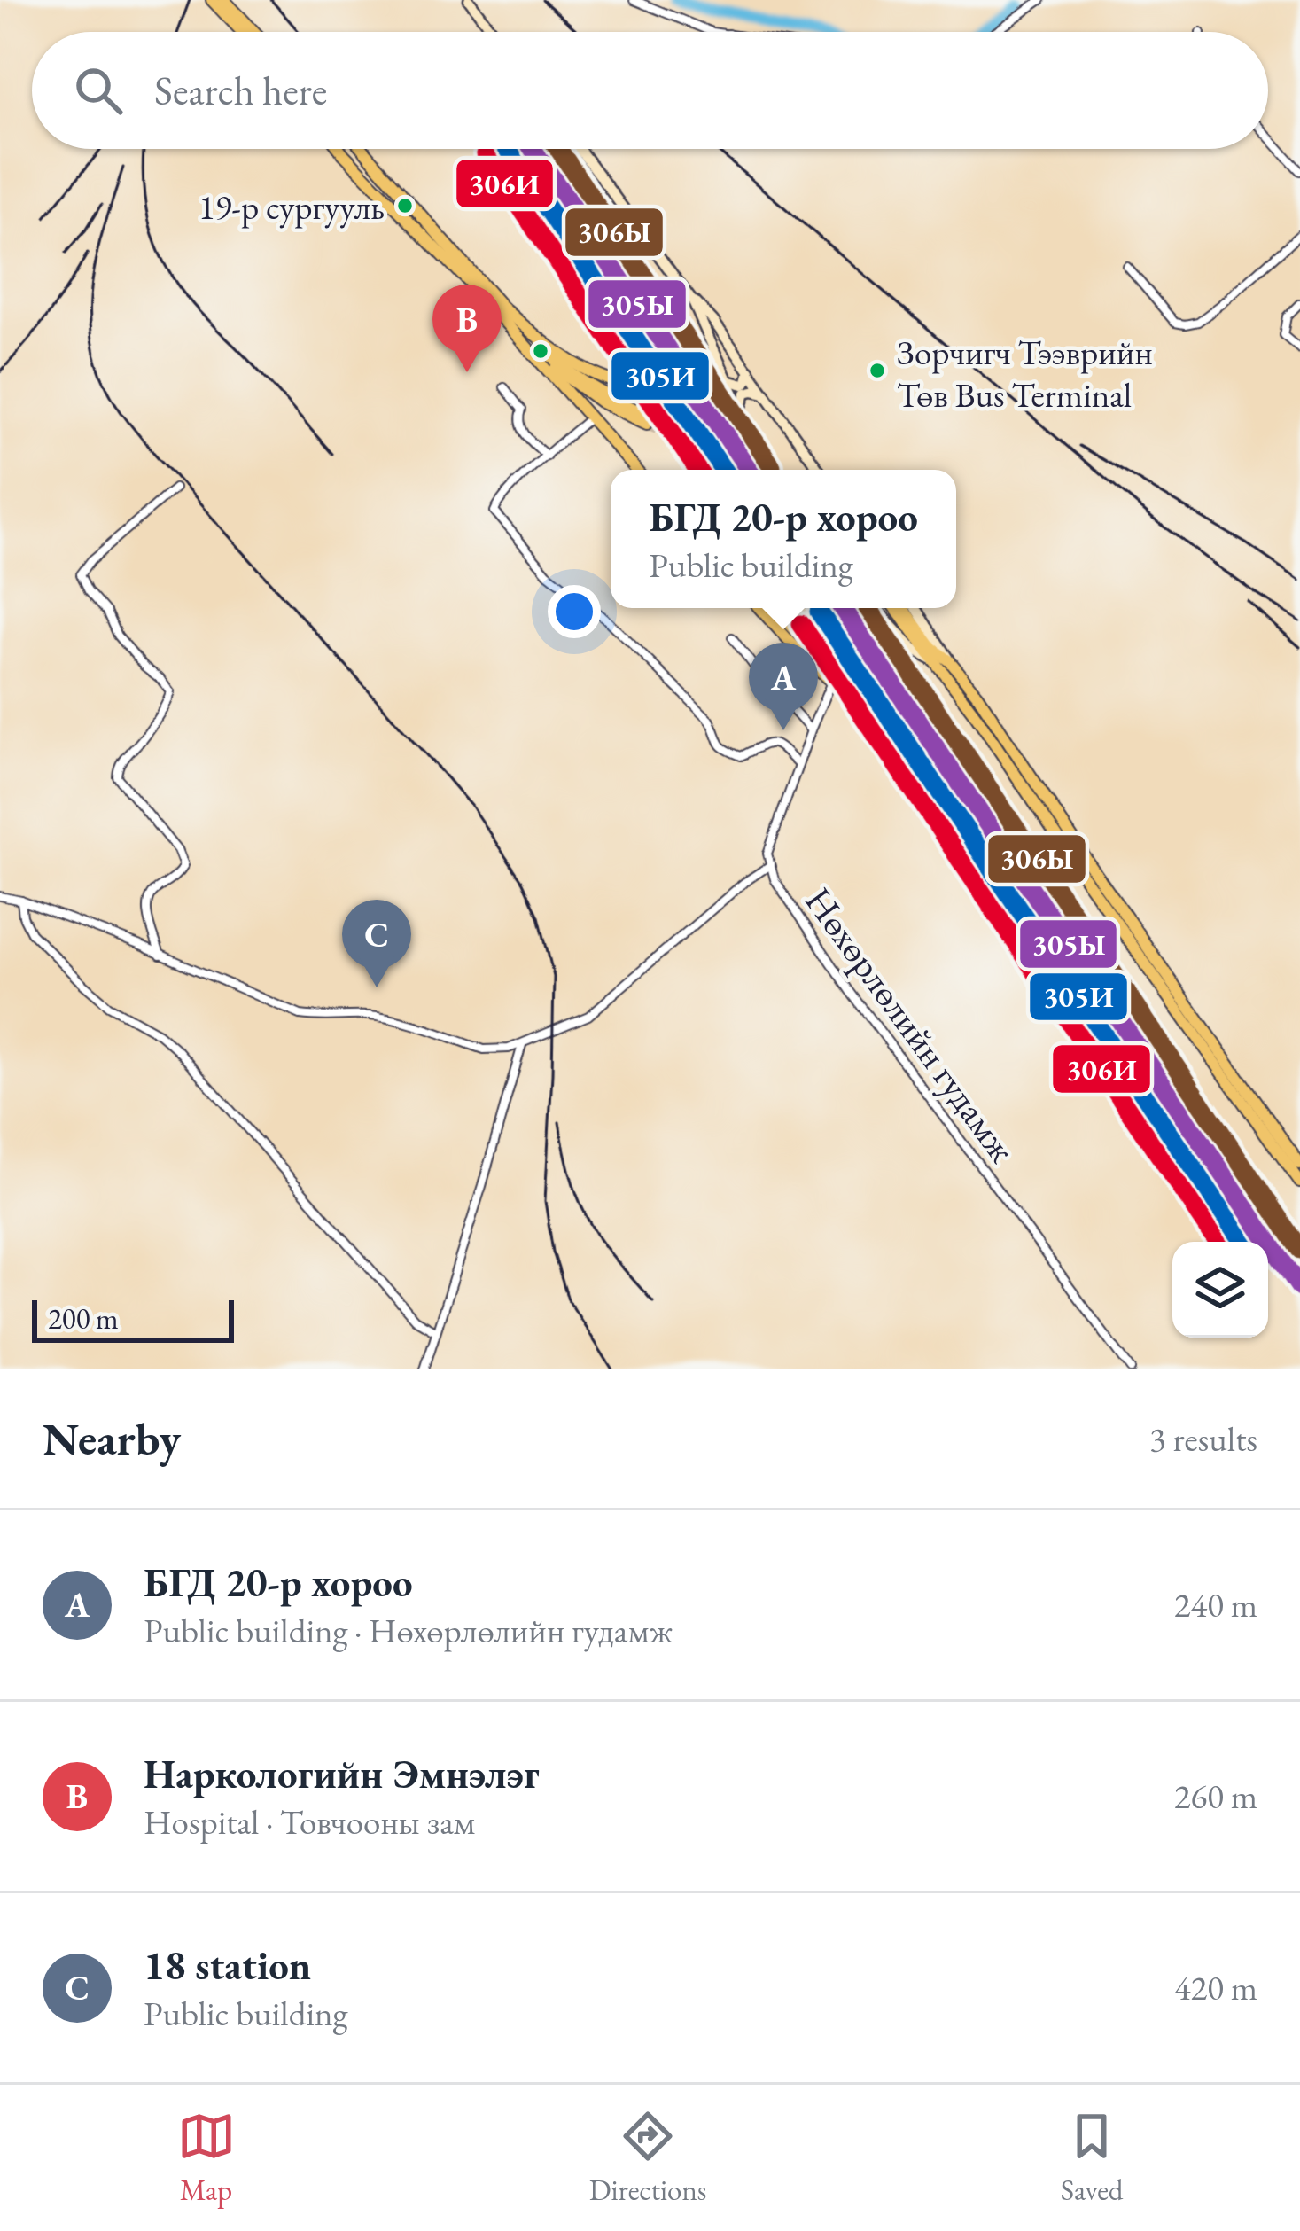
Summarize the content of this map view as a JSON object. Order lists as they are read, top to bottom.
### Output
{
  "streets": {
    "street": ["Нөхөрлөлийн гудамж"]
  },
  "places": ["19-р сургууль", "Зорчигч Тээврийн Төв Bus Terminal"],
  "lines": [
    "transit line 305Ы",
    "transit line 305И",
    "transit line 306Ы",
    "transit line 306И"
  ],
  "scale_bar": "200 m",
  "page": {
    "search": "Search here",
    "pins": ["B", "A", "C"],
    "popup": ["БГД 20-р хороо", "Public building"],
    "scale": "200 m",
    "heading": ["Nearby", "3 results"],
    "list": [
      {
        "mark": "A",
        "name": "БГД 20-р хороо",
        "note": "Public building · Нөхөрлөлийн гудамж",
        "value": "240 m"
      },
      {
        "mark": "B",
        "name": "Наркологийн Эмнэлэг",
        "note": "Hospital · Товчооны зам",
        "value": "260 m"
      },
      {
        "mark": "C",
        "name": "18 station",
        "note": "Public building",
        "value": "420 m"
      }
    ],
    "nav": ["Map", "Directions", "Saved"]
  }
}
